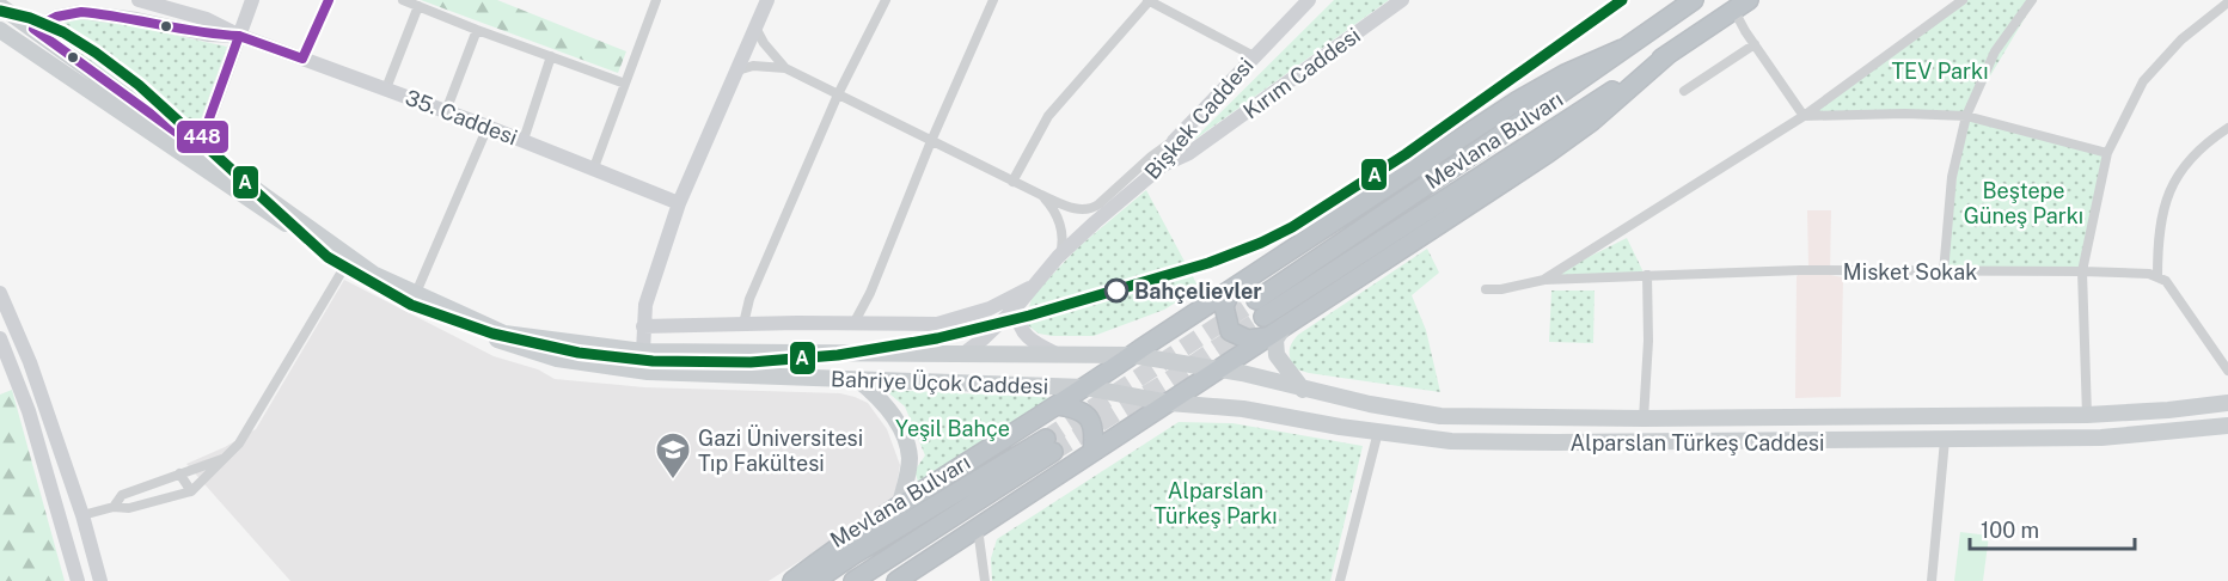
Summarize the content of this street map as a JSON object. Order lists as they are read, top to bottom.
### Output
{
  "streets": {
    "highway": ["Mevlana Bulvarı"],
    "main road": ["Bahriye Üçok Caddesi", "Alparslan Türkeş Caddesi"],
    "street": [
      "Kırım Caddesi",
      "35. Caddesi",
      "Bişkek Caddesi",
      "Misket Sokak"
    ]
  },
  "crossings": [
    ["Kırım Caddesi", "Bişkek Caddesi"],
    ["Bişkek Caddesi", "Bahriye Üçok Caddesi"],
    ["Bahriye Üçok Caddesi", "Alparslan Türkeş Caddesi"]
  ],
  "parks": [
    "TEV Parkı",
    "Beştepe Güneş Parkı",
    "Yeşil Bahçe",
    "Alparslan Türkeş Parkı"
  ],
  "places": {
    "other": ["Bahçelievler"],
    "school or university": ["Gazi Üniversitesi Tıp Fakültesi"]
  },
  "lines": ["transit line A", "transit line 448"],
  "scale_bar": "100 m"
}
